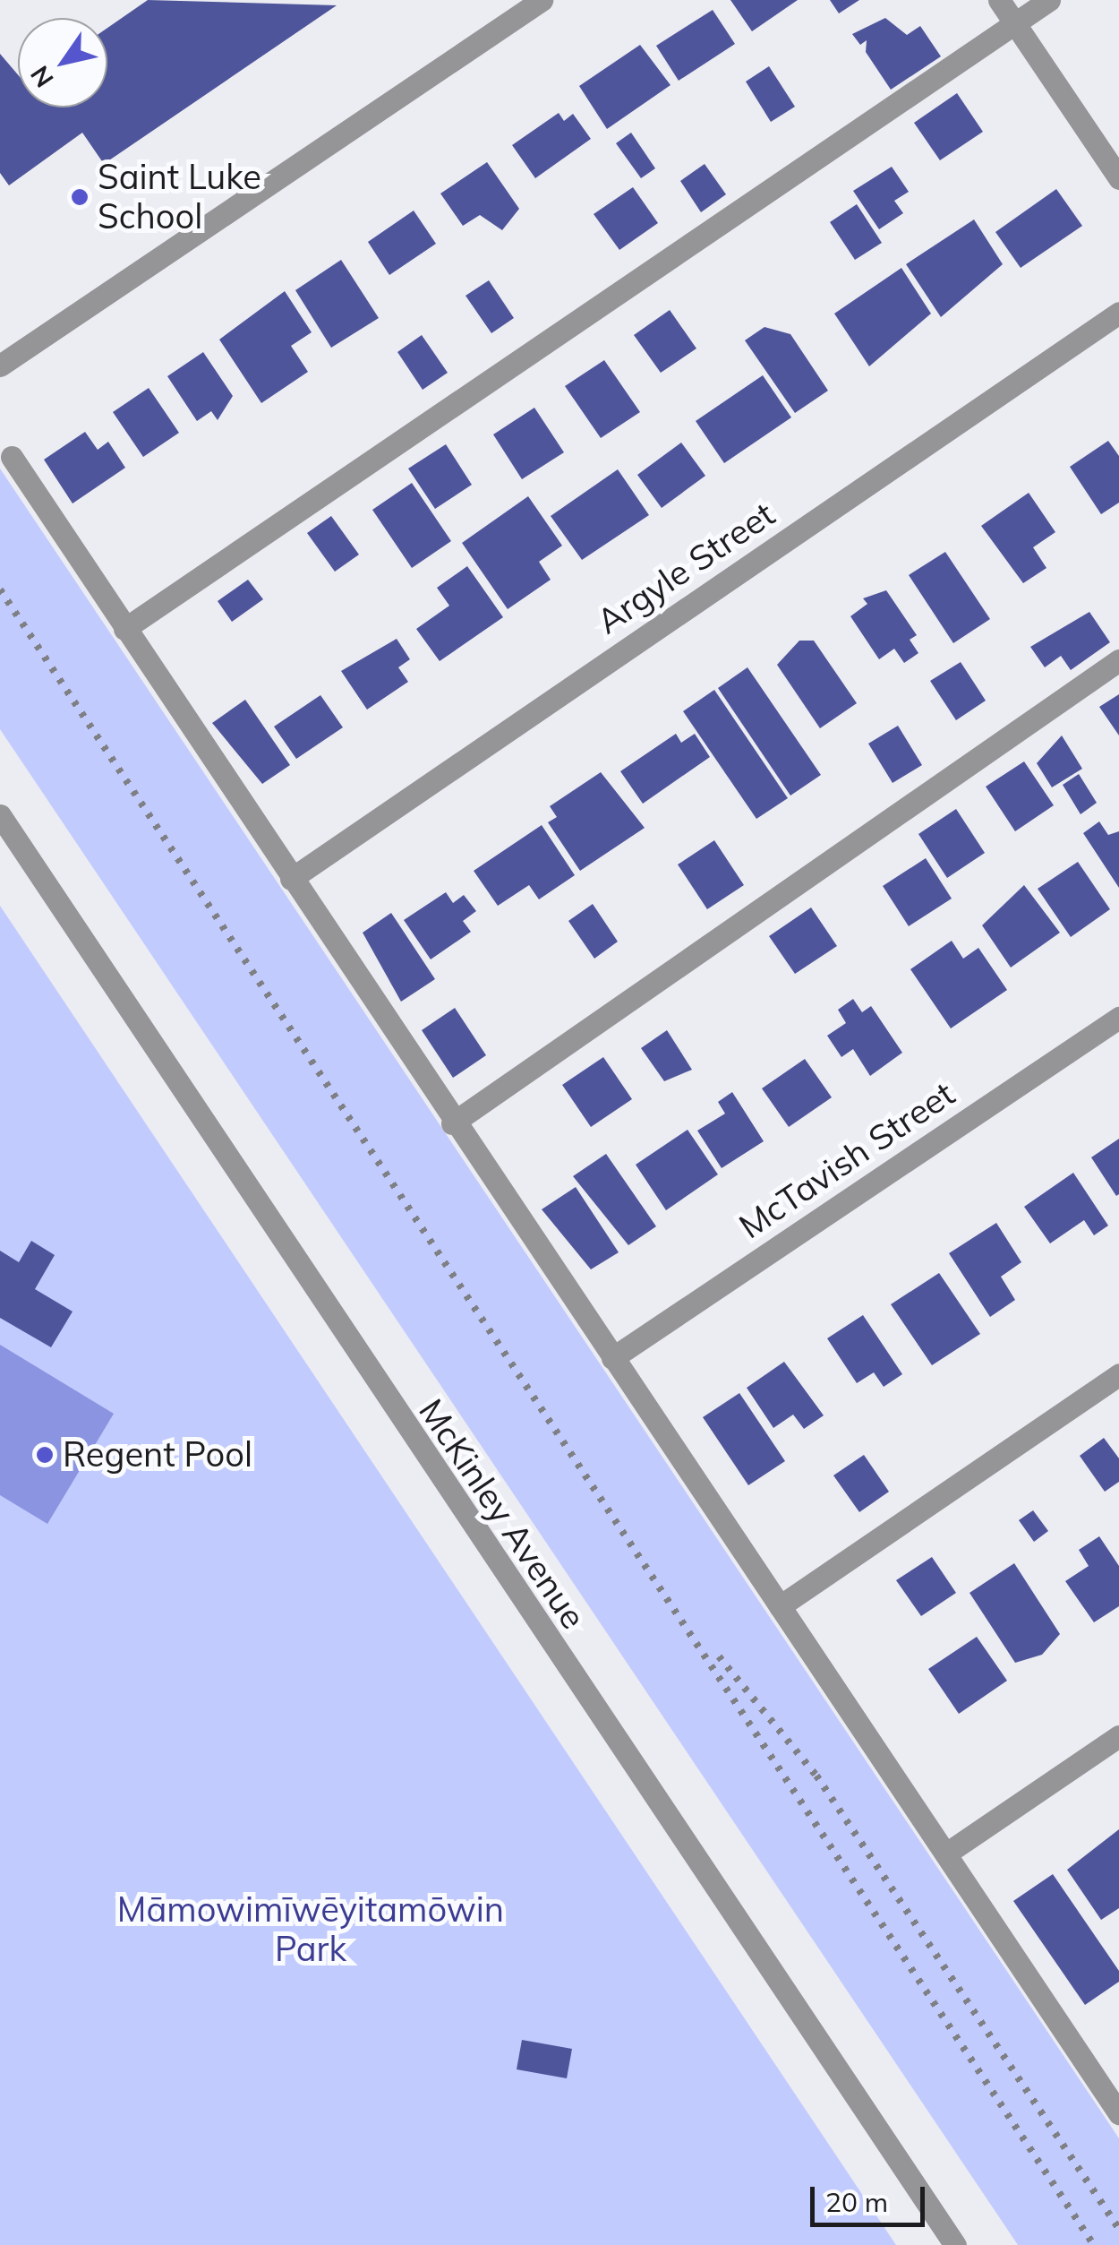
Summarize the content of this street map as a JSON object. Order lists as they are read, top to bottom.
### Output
{
  "streets": {
    "street": ["Argyle Street", "McTavish Street", "McKinley Avenue"]
  },
  "parks": ["Māmowimīwēyitamōwin Park"],
  "places": ["Saint Luke School", "Regent Pool"],
  "scale_bar": "20 m",
  "north": "bottom left"
}
